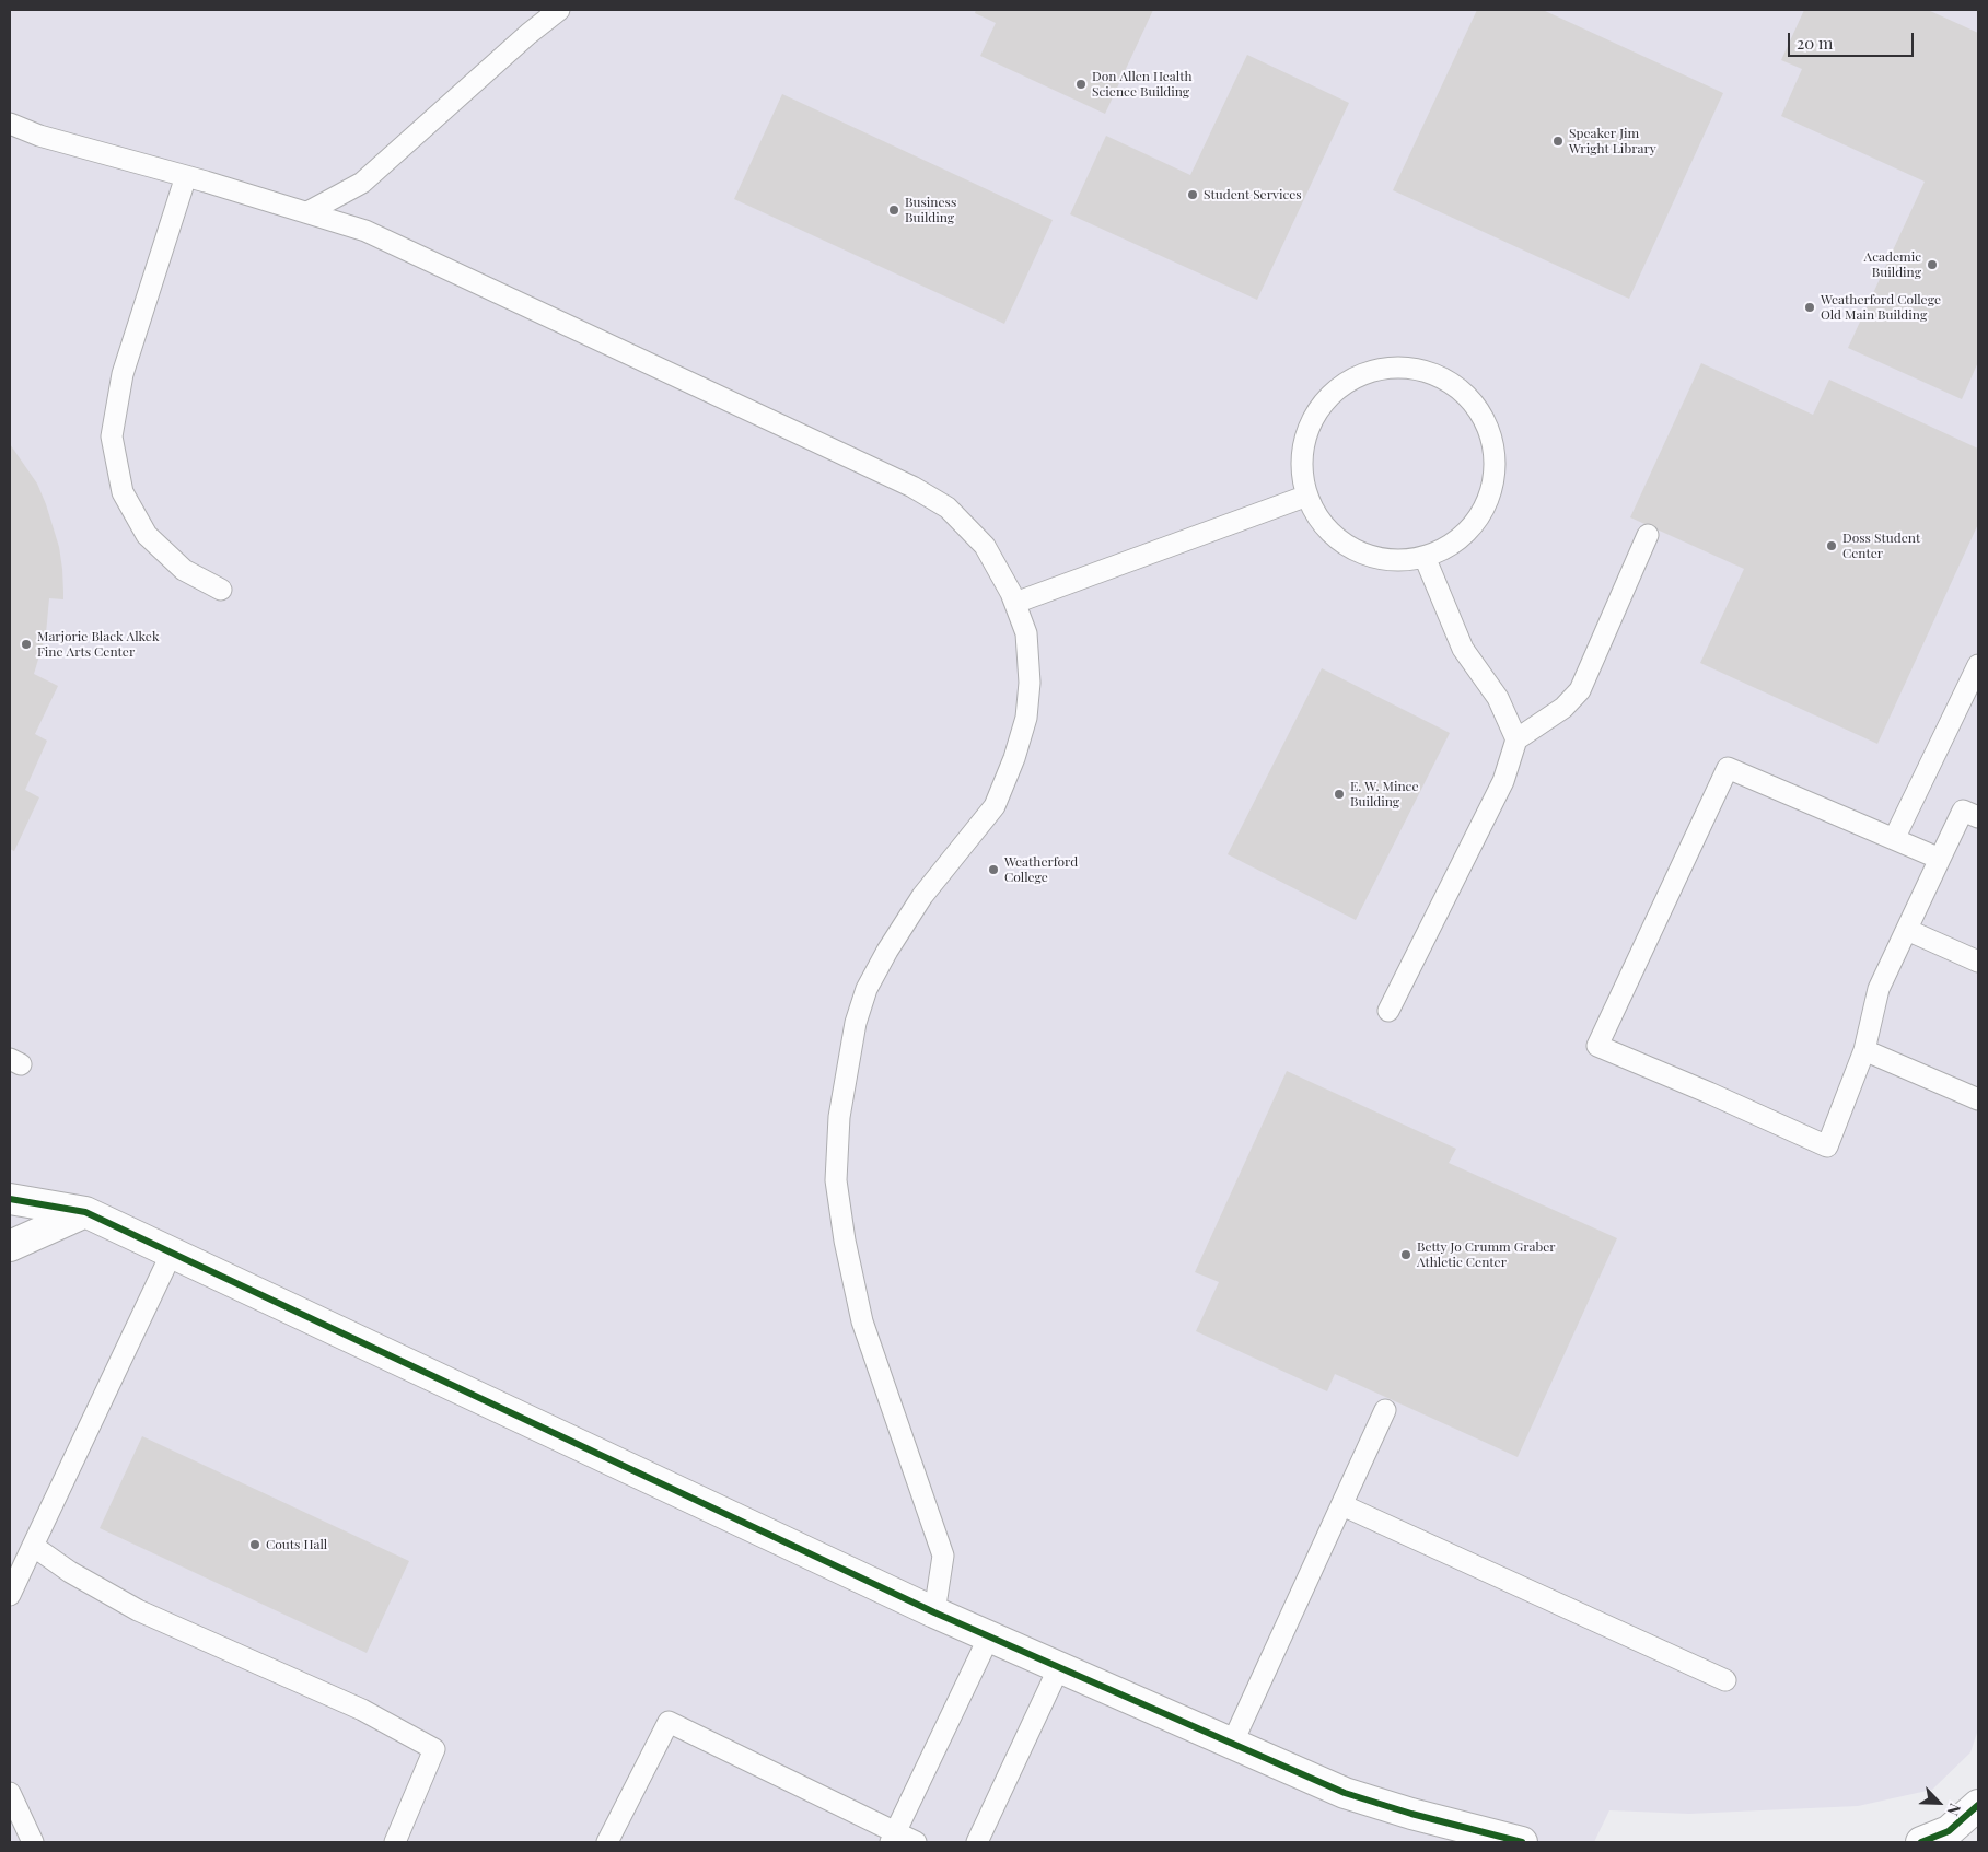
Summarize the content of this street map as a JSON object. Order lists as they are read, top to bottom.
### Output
{
  "places": [
    "Don Allen Health Science Building",
    "Speaker Jim Wright Library",
    "Student Services",
    "Business Building",
    "Academic Building",
    "Weatherford College Old Main Building",
    "Doss Student Center",
    "Marjorie Black Alkek Fine Arts Center",
    "E. W. Mince Building",
    "Weatherford College",
    "Betty Jo Crumm Graber Athletic Center",
    "Couts Hall"
  ],
  "scale_bar": "20 m",
  "north": "bottom right"
}
